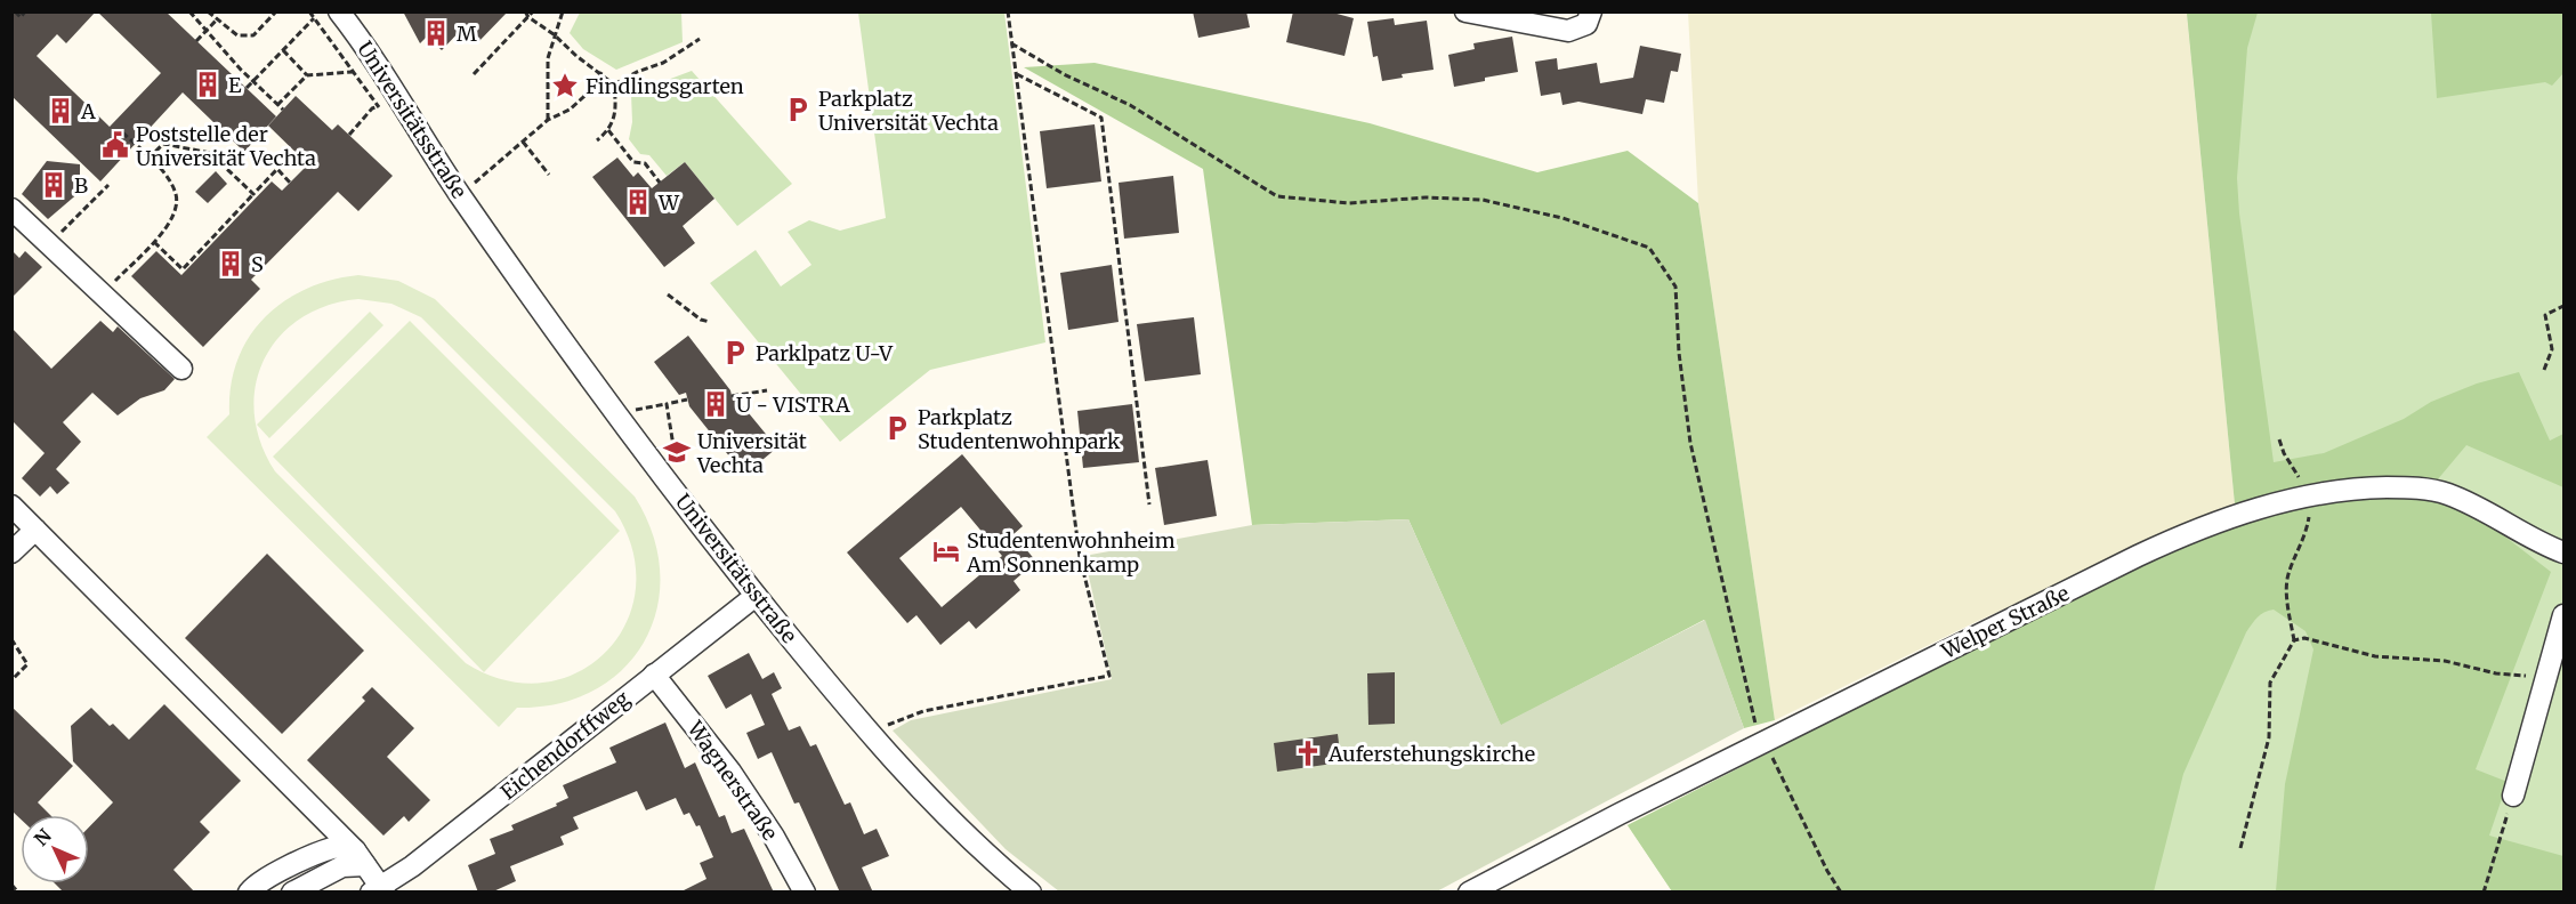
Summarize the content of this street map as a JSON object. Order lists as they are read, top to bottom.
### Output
{
  "streets": {
    "street": [
      "Universitätsstraße",
      "Welper Straße",
      "Eichendorffweg",
      "Wagnerstraße"
    ]
  },
  "crossings": [
    ["Universitätsstraße", "Eichendorffweg"],
    ["Eichendorffweg", "Wagnerstraße"]
  ],
  "places": {
    "building": [
      "M",
      "E",
      "A",
      "B",
      "W",
      "S",
      "U - VISTRA"
    ],
    "place": ["Findlingsgarten"],
    "parking": ["Parkplatz Universität Vechta", "Parklpatz U-V", "Parkplatz Studentenwohnpark"],
    "public building": ["Poststelle der Universität Vechta"],
    "school or university": ["Universität Vechta"],
    "hotel": ["Studentenwohnheim Am Sonnenkamp"],
    "church": ["Auferstehungskirche"]
  },
  "north": "top left"
}
